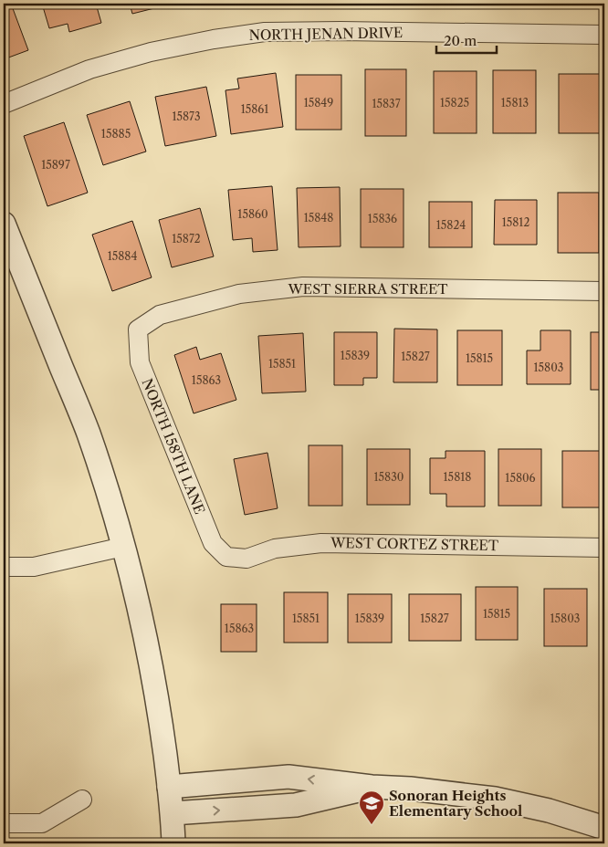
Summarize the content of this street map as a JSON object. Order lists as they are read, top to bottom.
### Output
{
  "streets": {
    "street": [
      "NORTH JENAN DRIVE",
      "WEST SIERRA STREET",
      "NORTH 158TH LANE",
      "WEST CORTEZ STREET"
    ]
  },
  "crossings": [
    ["WEST SIERRA STREET", "NORTH 158TH LANE"],
    ["NORTH 158TH LANE", "WEST CORTEZ STREET"]
  ],
  "places": {
    "school or university": ["Sonoran Heights Elementary School"]
  },
  "house_numbers": [
    "15849",
    "15825",
    "15813",
    "15837",
    "15861",
    "15873",
    "15885",
    "15897",
    "15860",
    "15848",
    "15836",
    "15812",
    "15824",
    "15872",
    "15884",
    "15839",
    "15827",
    "15815",
    "15851",
    "15803",
    "15863",
    "15830",
    "15818",
    "15806",
    "15815",
    "15851",
    "15839",
    "15827",
    "15803",
    "15863"
  ],
  "scale_bar": "20 m"
}
